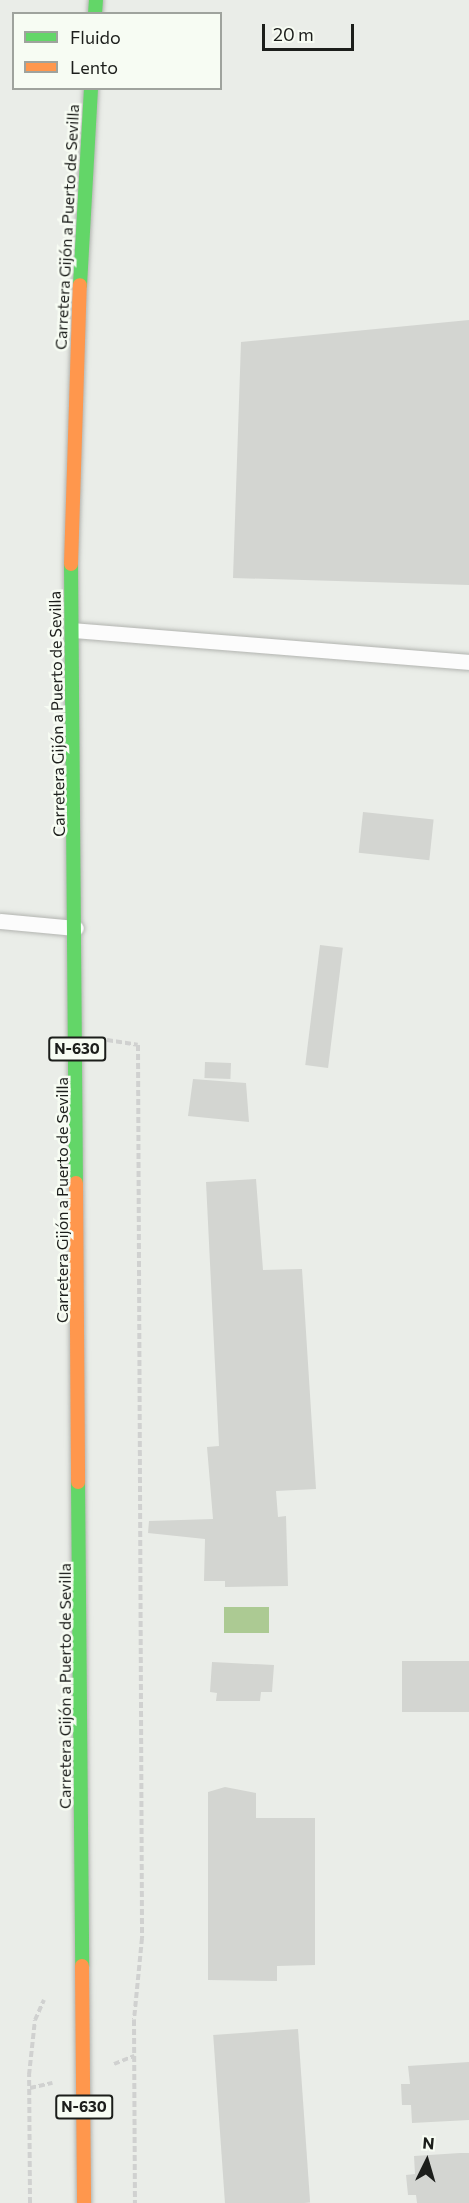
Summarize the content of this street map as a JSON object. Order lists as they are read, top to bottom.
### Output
{
  "streets": {
    "highway": ["Carretera Gijón a Puerto de Sevilla", "N-630"]
  },
  "legend": ["Fluido", "Lento"],
  "scale_bar": "20 m",
  "north": "top"
}
